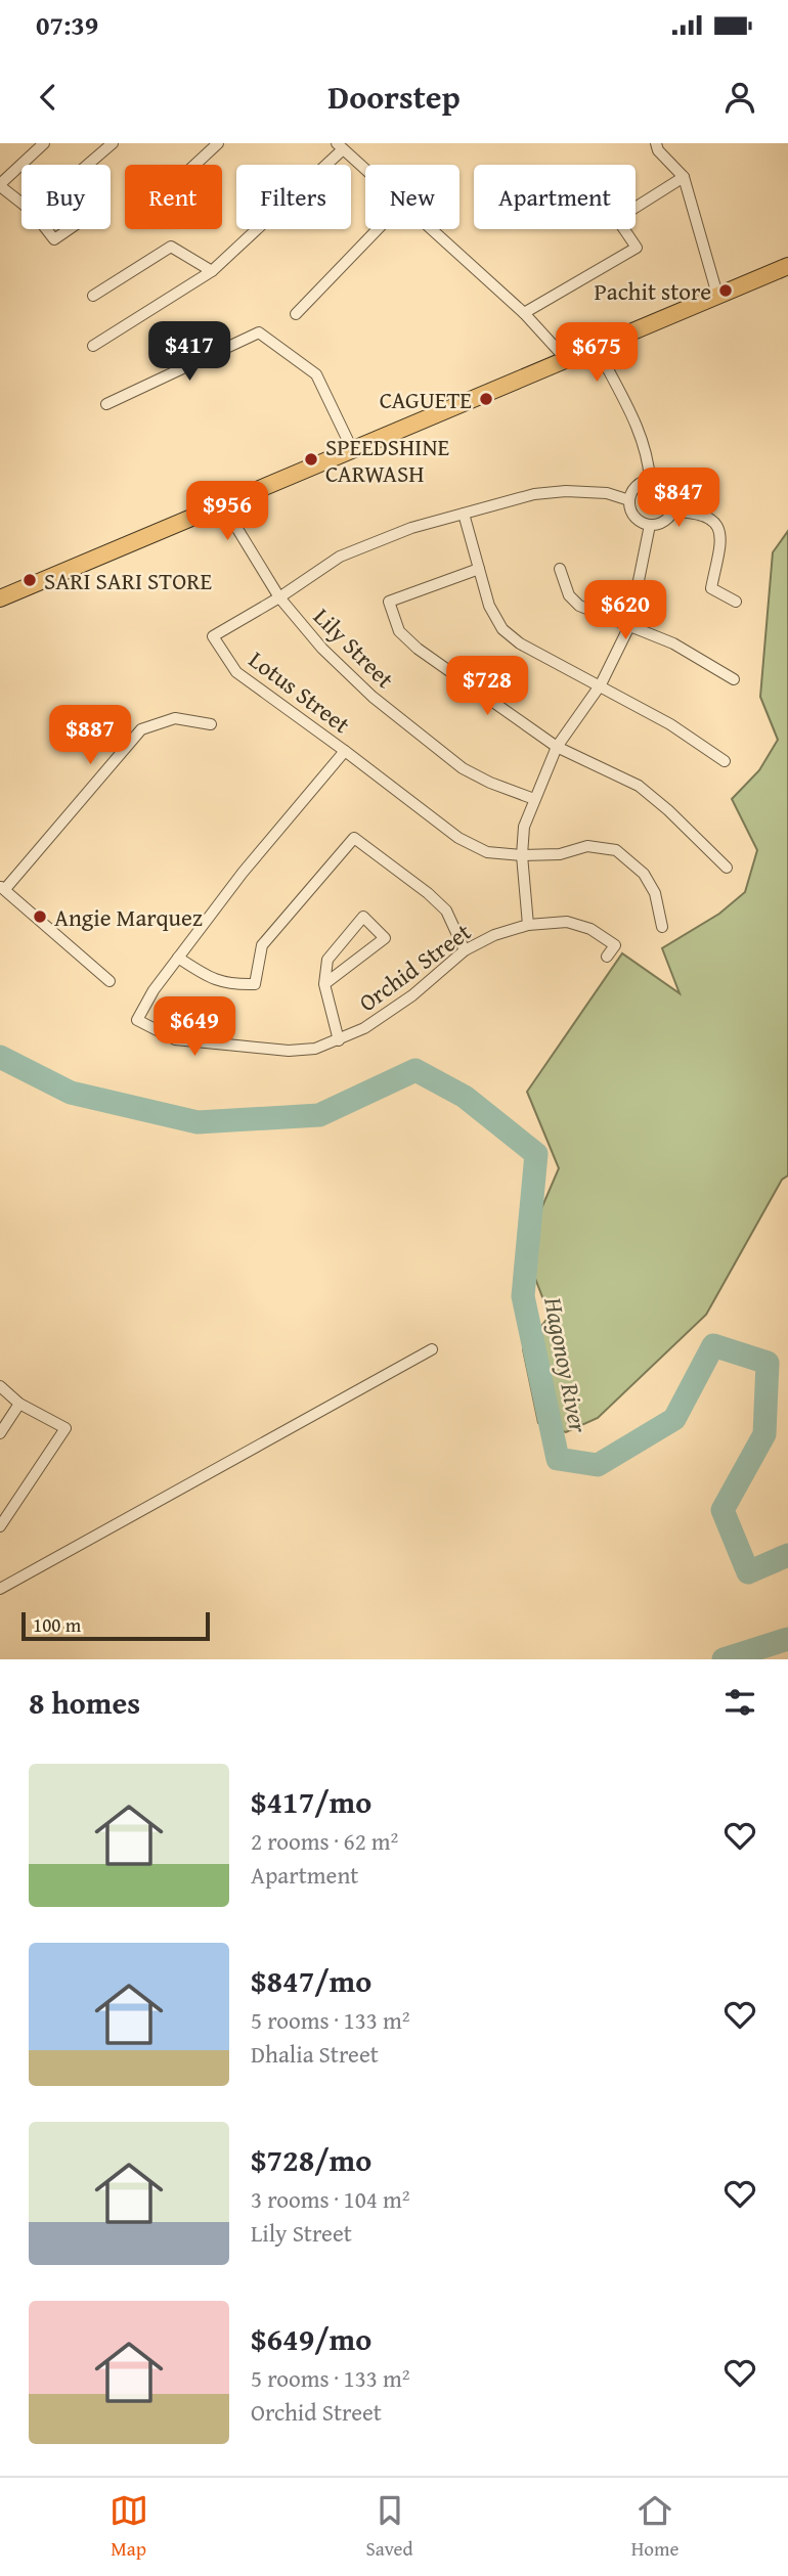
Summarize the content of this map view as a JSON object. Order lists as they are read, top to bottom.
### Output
{
  "streets": {
    "street": ["Lily Street", "Lotus Street", "Orchid Street"]
  },
  "crossings": [
    ["Lily Street", "Lotus Street"],
    ["Lotus Street", "Orchid Street"]
  ],
  "water": ["Hagonoy River"],
  "places": [
    "Pachit store",
    "CAGUETE",
    "SPEEDSHINE CARWASH",
    "SARI SARI STORE",
    "Angie Marquez"
  ],
  "scale_bar": "100 m",
  "page": {
    "status": "07:39",
    "header": "Doorstep",
    "chip": [
      "Buy",
      "Rent",
      "Filters",
      "New",
      "Apartment"
    ],
    "price": [
      "$417",
      "$675",
      "$847",
      "$956",
      "$620",
      "$728",
      "$887",
      "$649"
    ],
    "scale": "100 m",
    "heading": "8 homes",
    "list": [
      {
        "name": "$417/mo",
        "note": "2 rooms · 62 m² · Apartment"
      },
      {
        "name": "$847/mo",
        "note": "5 rooms · 133 m² · Dhalia Street"
      },
      {
        "name": "$728/mo",
        "note": "3 rooms · 104 m² · Lily Street"
      },
      {
        "name": "$649/mo",
        "note": "5 rooms · 133 m² · Orchid Street"
      }
    ],
    "tabs": ["Map", "Saved", "Home"]
  }
}
